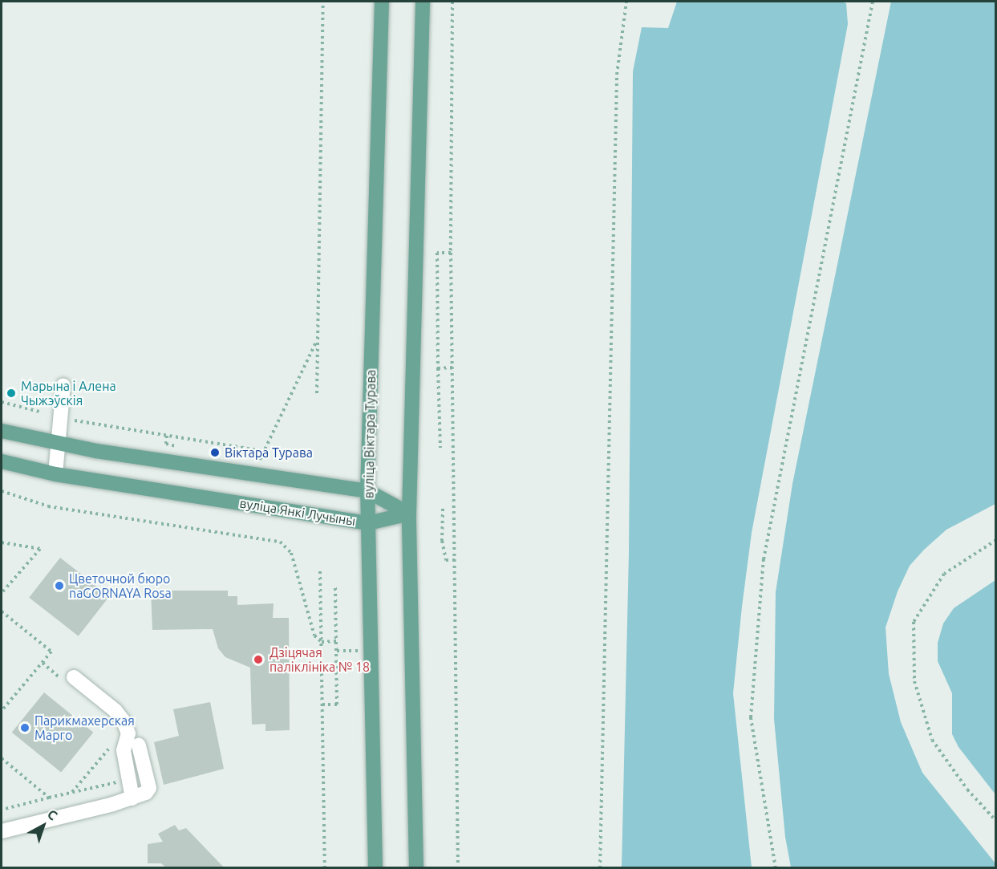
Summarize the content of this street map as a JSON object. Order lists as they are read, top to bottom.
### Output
{
  "streets": {
    "main road": ["вуліца Віктара Турава", "вуліца Янкі Лучыны"]
  },
  "crossings": [
    ["вуліца Віктара Турава", "вуліца Янкі Лучыны"]
  ],
  "places": [
    "Марына і Алена Чыжэўскія",
    "Віктара Турава",
    "Цветочной бюро naGORNAYA Rosa",
    "Дзіцячая паліклініка № 18",
    "Парикмахерская Марго"
  ],
  "north": "top right"
}
